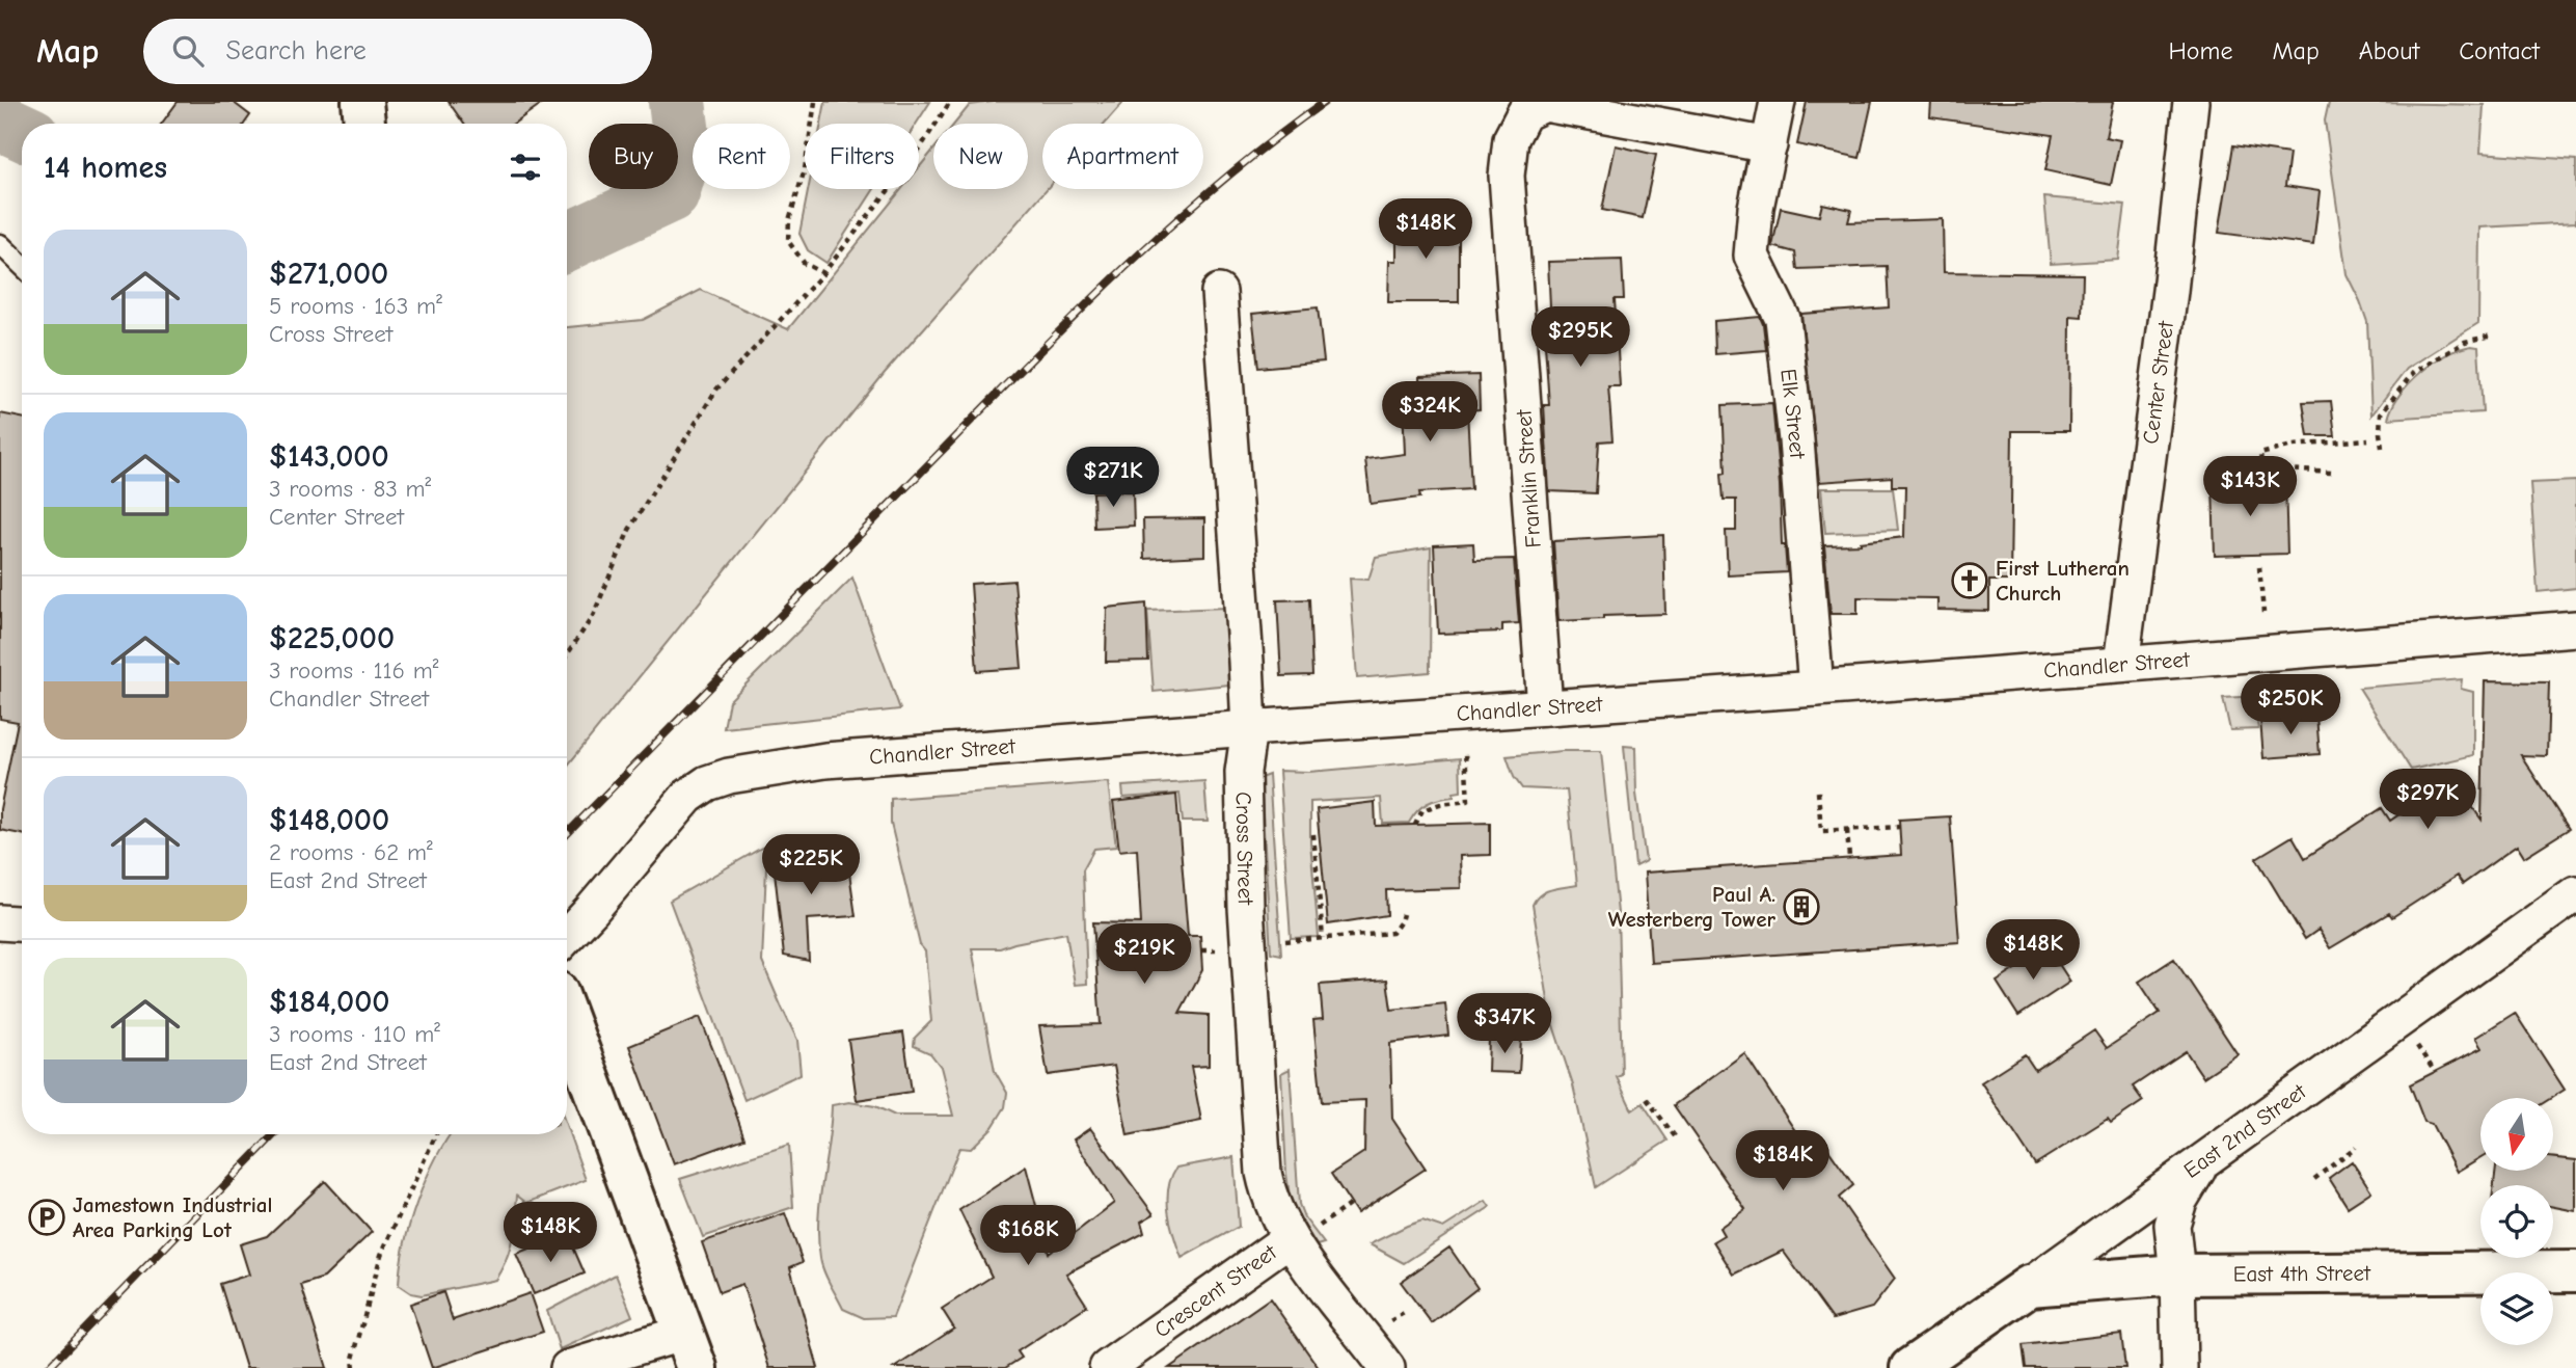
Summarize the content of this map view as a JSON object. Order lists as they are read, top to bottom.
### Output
{
  "streets": {
    "main road": ["East 2nd Street", "East 4th Street"],
    "street": [
      "Center Street",
      "Elk Street",
      "Franklin Street",
      "Chandler Street",
      "Cross Street",
      "Crescent Street"
    ]
  },
  "crossings": [
    ["Center Street", "Chandler Street"],
    ["Elk Street", "Franklin Street"],
    ["Elk Street", "Chandler Street"],
    ["Franklin Street", "Chandler Street"],
    ["Chandler Street", "Cross Street"],
    ["Cross Street", "Crescent Street"],
    ["East 2nd Street", "East 4th Street"]
  ],
  "places": {
    "church": ["First Lutheran Church"],
    "building": ["Paul A. Westerberg Tower"],
    "parking": ["Jamestown Industrial Area Parking Lot"]
  },
  "north": "bottom",
  "page": {
    "header": "Map",
    "search": "Search here",
    "nav": [
      "Home",
      "Map",
      "About",
      "Contact"
    ],
    "chip": [
      "Buy",
      "Rent",
      "Filters",
      "New",
      "Apartment"
    ],
    "heading": "14 homes",
    "price": [
      "$148K",
      "$295K",
      "$324K",
      "$271K",
      "$143K",
      "$250K",
      "$297K",
      "$225K",
      "$148K",
      "$219K",
      "$347K",
      "$184K",
      "$148K",
      "$168K"
    ],
    "list": [
      {
        "name": "$271,000",
        "note": "5 rooms · 163 m² · Cross Street"
      },
      {
        "name": "$143,000",
        "note": "3 rooms · 83 m² · Center Street"
      },
      {
        "name": "$225,000",
        "note": "3 rooms · 116 m² · Chandler Street"
      },
      {
        "name": "$148,000",
        "note": "2 rooms · 62 m² · East 2nd Street"
      },
      {
        "name": "$184,000",
        "note": "3 rooms · 110 m² · East 2nd Street"
      }
    ]
  }
}
